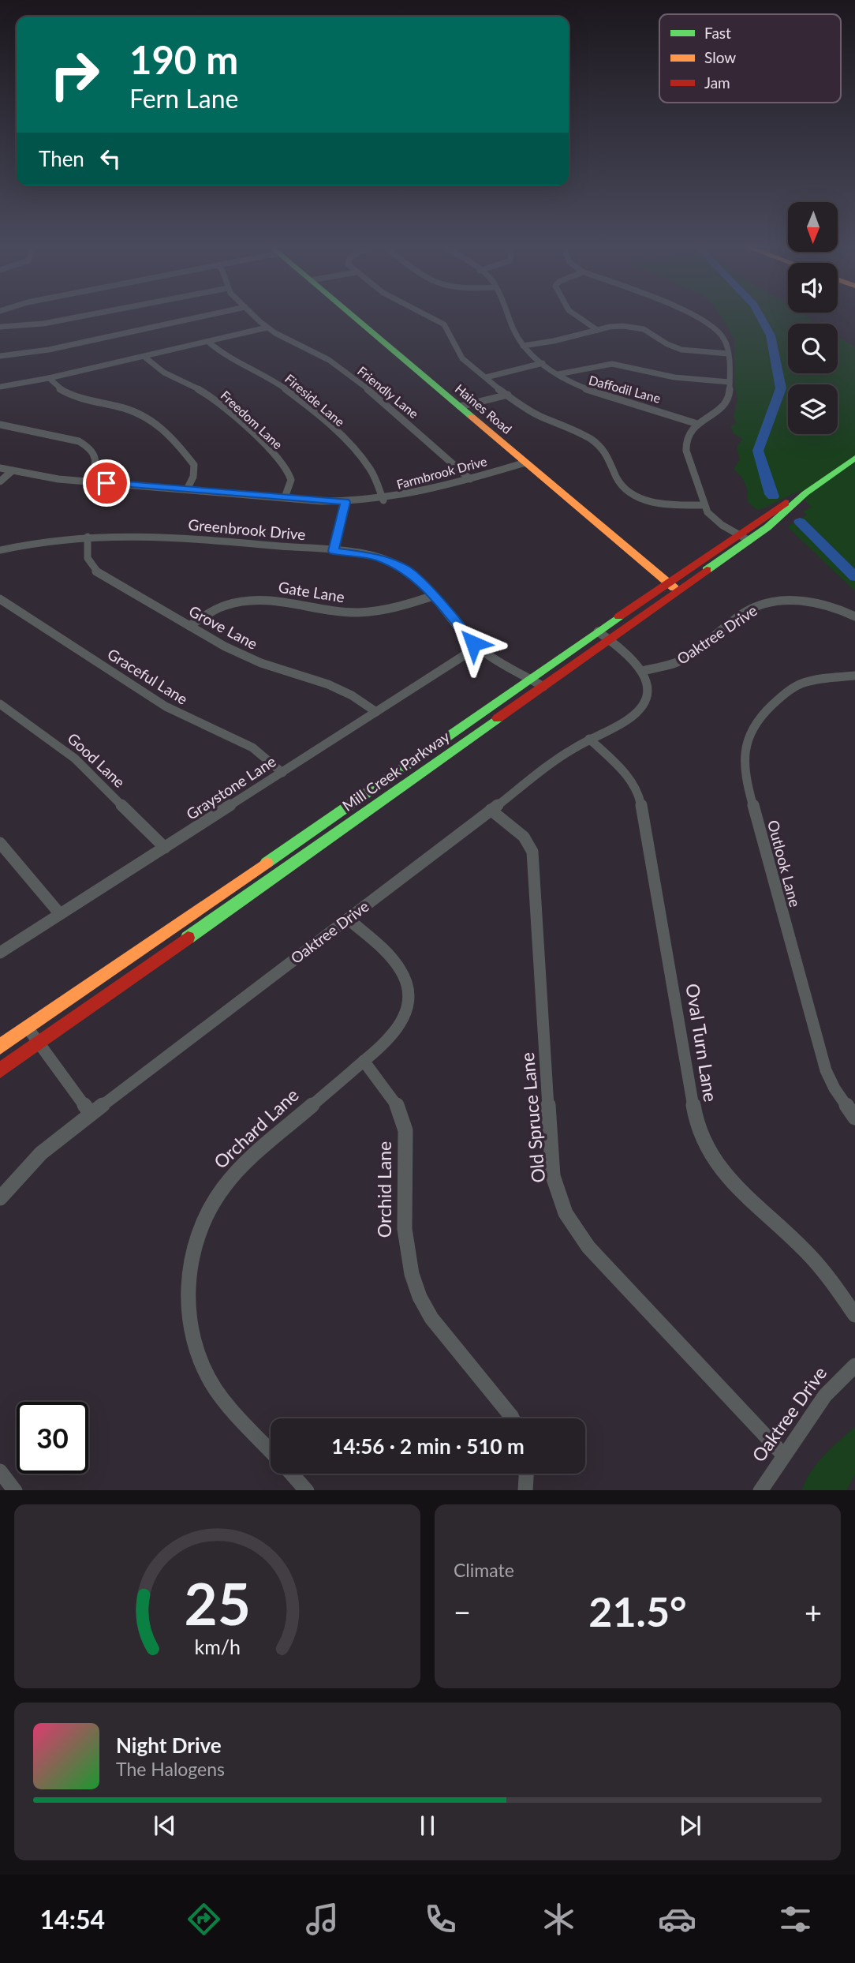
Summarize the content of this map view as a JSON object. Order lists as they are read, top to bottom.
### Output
{
  "streets": {
    "main road": ["Haines Road", "Mill Creek Parkway"],
    "street": [
      "Daffodil Lane",
      "Friendly Lane",
      "Fireside Lane",
      "Freedom Lane",
      "Farmbrook Drive",
      "Greenbrook Drive",
      "Gate Lane",
      "Grove Lane",
      "Oaktree Drive",
      "Graceful Lane",
      "Good Lane",
      "Graystone Lane",
      "Outlook Lane",
      "Oval Turn Lane",
      "Old Spruce Lane",
      "Orchard Lane",
      "Orchid Lane"
    ]
  },
  "crossings": [
    ["Friendly Lane", "Farmbrook Drive"],
    ["Fireside Lane", "Farmbrook Drive"],
    ["Haines Road", "Farmbrook Drive"],
    ["Haines Road", "Mill Creek Parkway"],
    ["Freedom Lane", "Farmbrook Drive"],
    ["Greenbrook Drive", "Gate Lane"],
    ["Greenbrook Drive", "Grove Lane"],
    ["Greenbrook Drive", "Mill Creek Parkway"],
    ["Greenbrook Drive", "Graystone Lane"],
    ["Gate Lane", "Grove Lane"],
    ["Grove Lane", "Graystone Lane"],
    ["Oaktree Drive", "Oval Turn Lane"],
    ["Oaktree Drive", "Old Spruce Lane"],
    ["Oaktree Drive", "Orchard Lane"],
    ["Graceful Lane", "Graystone Lane"],
    ["Good Lane", "Graystone Lane"],
    ["Orchard Lane", "Orchid Lane"]
  ],
  "legend": ["Fast", "Slow", "Jam"],
  "north": "bottom",
  "page": {
    "turn": ["190 m", "Fern Lane"],
    "then": "Then",
    "limit": "30",
    "trip": "14:56 · 2 min · 510 m",
    "tile": "Climate",
    "heat": ["−", "21.5°", "+"],
    "song": ["Night Drive", "The Halogens"],
    "tabs": "14:54",
    "gauge": ["25", "km/h"]
  }
}
